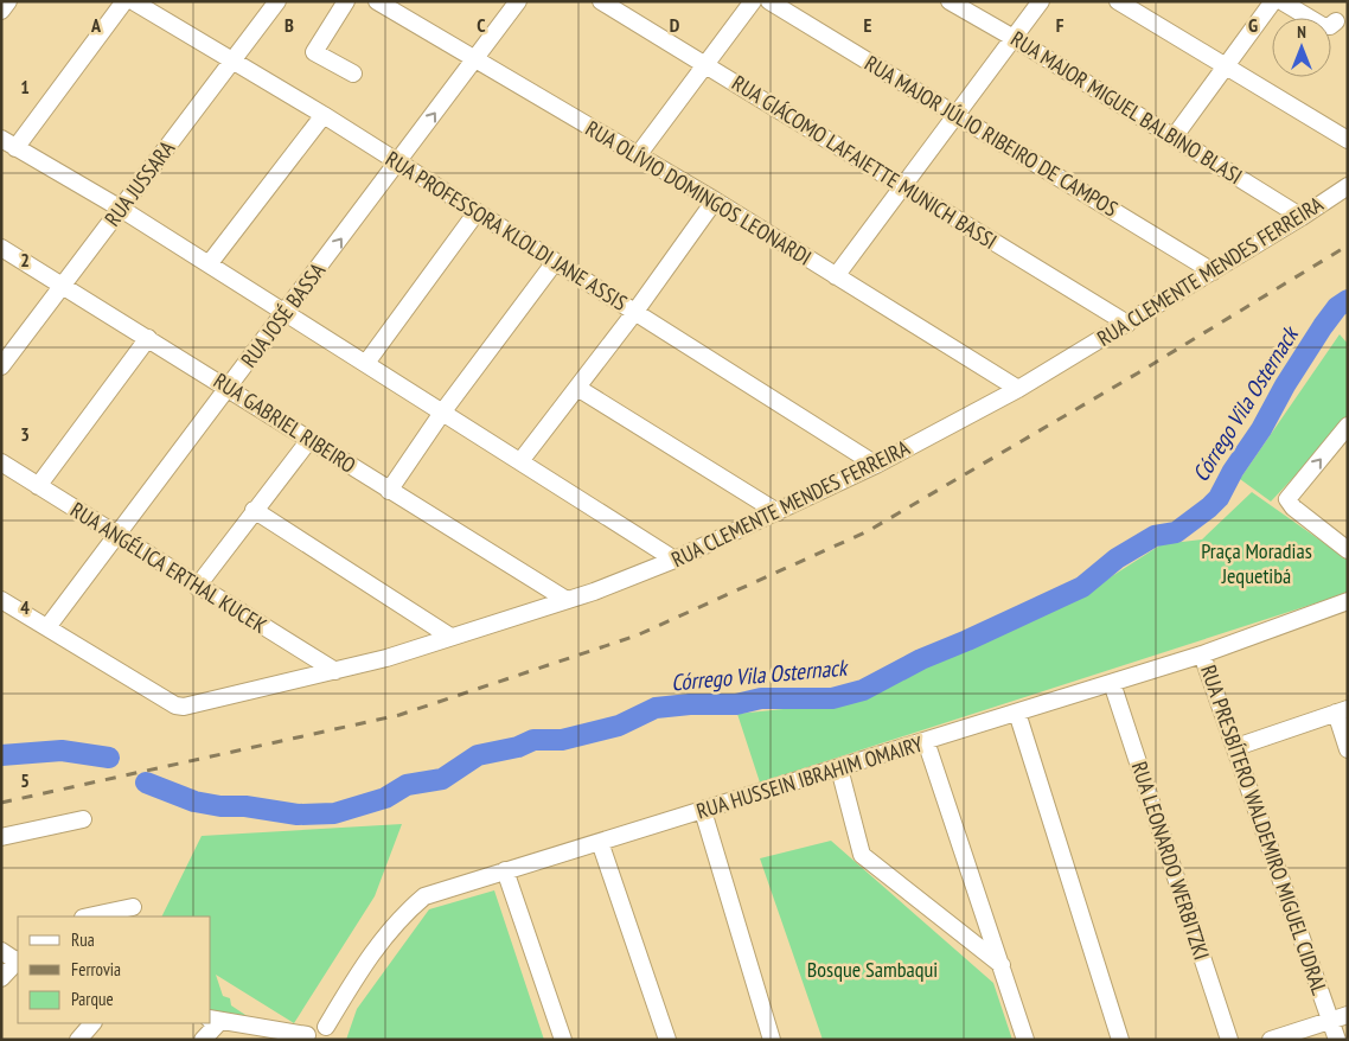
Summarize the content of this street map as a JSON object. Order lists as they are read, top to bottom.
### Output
{
  "streets": {
    "street": [
      "RUA MAJOR MIGUEL BALBINO BLASI",
      "RUA MAJOR JÚLIO RIBEIRO DE CAMPOS",
      "RUA GIÁCOMO LAFAIETTE MUNICH BASSI",
      "RUA JUSSARA",
      "RUA OLÍVIO DOMINGOS LEONARDI",
      "RUA PROFESSORA KLOLDI JANE ASSIS",
      "RUA CLEMENTE MENDES FERREIRA",
      "RUA JOSÉ BASSA",
      "RUA GABRIEL RIBEIRO",
      "RUA ANGÉLICA ERTHAL KUCEK",
      "RUA HUSSEIN IBRAHIM OMAIRY",
      "RUA PRESBÍTERO WALDEMIRO MIGUEL CIDRAL",
      "RUA LEONARDO WERBITZKI"
    ]
  },
  "crossings": [
    ["RUA MAJOR MIGUEL BALBINO BLASI", "RUA CLEMENTE MENDES FERREIRA"],
    ["RUA MAJOR JÚLIO RIBEIRO DE CAMPOS", "RUA CLEMENTE MENDES FERREIRA"],
    ["RUA GIÁCOMO LAFAIETTE MUNICH BASSI", "RUA CLEMENTE MENDES FERREIRA"],
    ["RUA JUSSARA", "RUA PROFESSORA KLOLDI JANE ASSIS"],
    ["RUA JUSSARA", "RUA GABRIEL RIBEIRO"],
    ["RUA OLÍVIO DOMINGOS LEONARDI", "RUA CLEMENTE MENDES FERREIRA"],
    ["RUA OLÍVIO DOMINGOS LEONARDI", "RUA JOSÉ BASSA"],
    ["RUA PROFESSORA KLOLDI JANE ASSIS", "RUA CLEMENTE MENDES FERREIRA"],
    ["RUA PROFESSORA KLOLDI JANE ASSIS", "RUA JOSÉ BASSA"],
    ["RUA CLEMENTE MENDES FERREIRA", "RUA JOSÉ BASSA"],
    ["RUA CLEMENTE MENDES FERREIRA", "RUA GABRIEL RIBEIRO"],
    ["RUA CLEMENTE MENDES FERREIRA", "RUA ANGÉLICA ERTHAL KUCEK"],
    ["RUA JOSÉ BASSA", "RUA GABRIEL RIBEIRO"],
    ["RUA JOSÉ BASSA", "RUA ANGÉLICA ERTHAL KUCEK"],
    ["RUA HUSSEIN IBRAHIM OMAIRY", "RUA PRESBÍTERO WALDEMIRO MIGUEL CIDRAL"],
    ["RUA HUSSEIN IBRAHIM OMAIRY", "RUA LEONARDO WERBITZKI"]
  ],
  "water": ["Córrego Vila Osternack"],
  "parks": ["Praça Moradias Jequetibá", "Bosque Sambaqui"],
  "legend": ["Rua", "Ferrovia", "Parque"],
  "north": "top",
  "grid": {
    "columns": [
      "A",
      "B",
      "C",
      "D",
      "E",
      "F",
      "G"
    ],
    "rows": [
      "1",
      "2",
      "3",
      "4",
      "5"
    ]
  }
}
